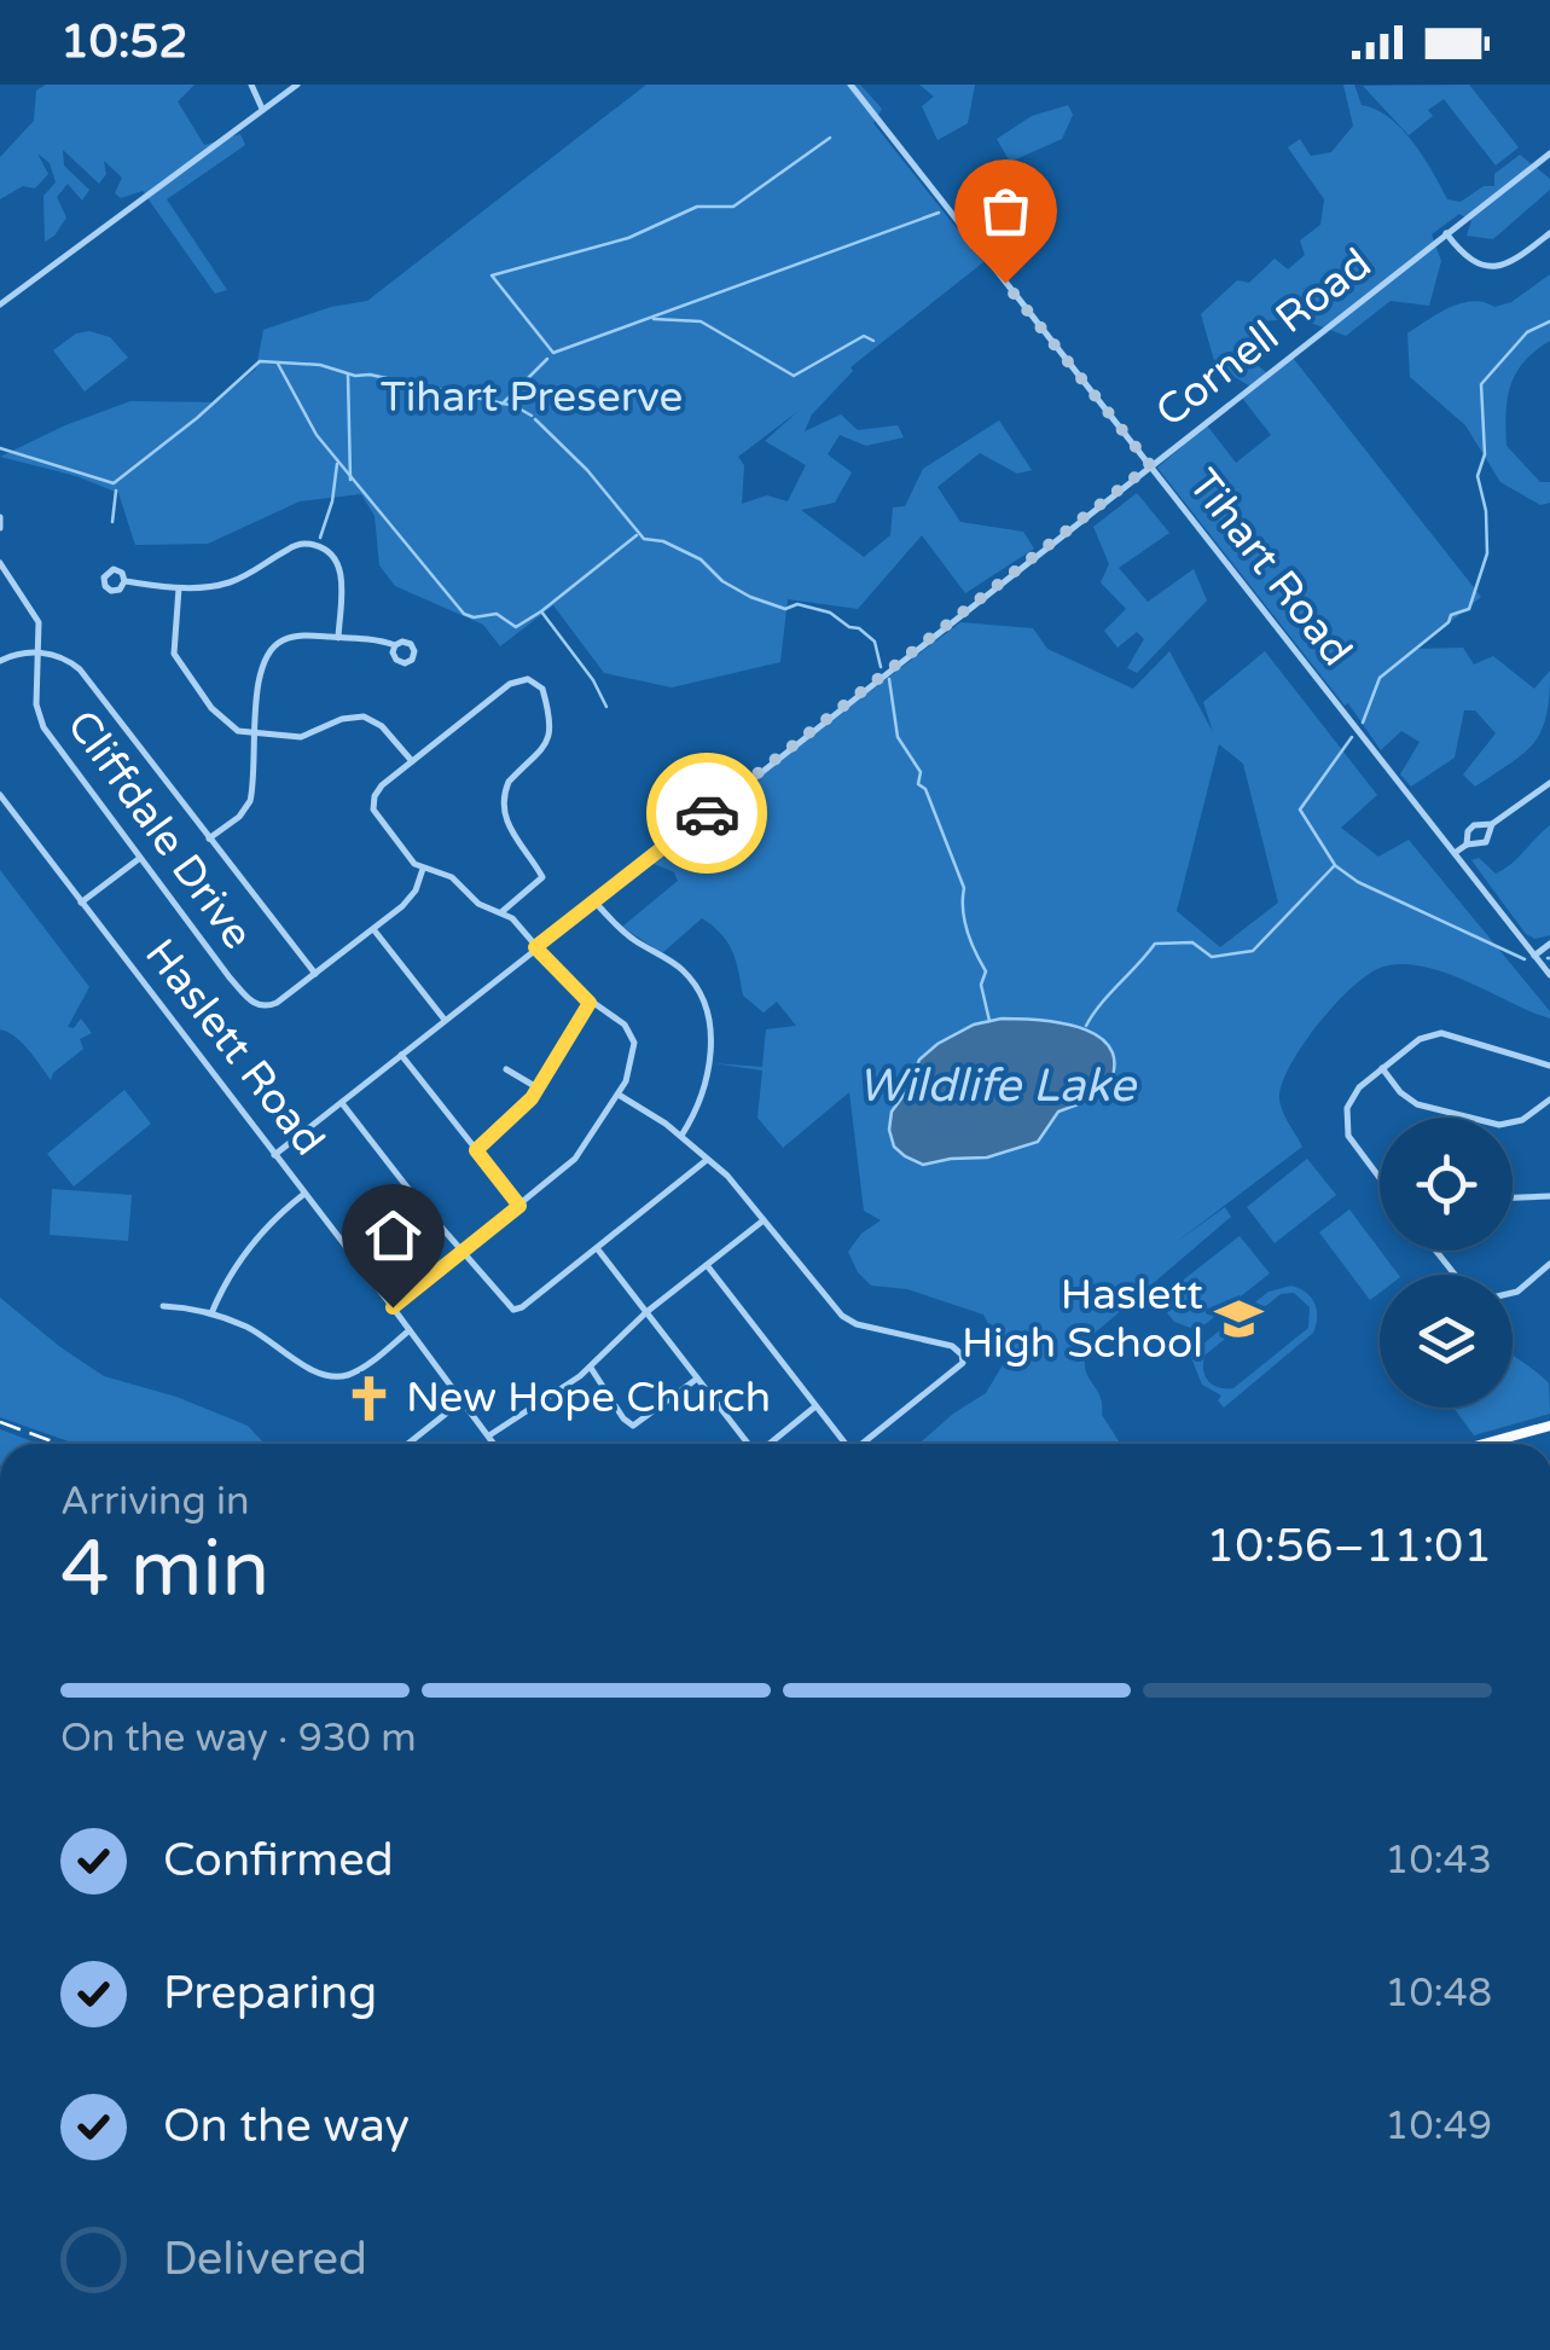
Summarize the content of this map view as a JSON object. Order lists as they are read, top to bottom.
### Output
{
  "streets": {
    "street": [
      "Cornell Road",
      "Tihart Road",
      "Cliffdale Drive",
      "Haslett Road"
    ]
  },
  "crossings": [
    ["Cornell Road", "Tihart Road"],
    ["Cornell Road", "Haslett Road"]
  ],
  "water": ["Wildlife Lake"],
  "parks": ["Tihart Preserve"],
  "places": {
    "school or university": ["Haslett High School"],
    "church": ["New Hope Church"]
  },
  "page": {
    "status": "10:52",
    "heading": ["4 min", "Arriving in", "10:56–11:01"],
    "bar": "On the way · 930 m",
    "list": [
      ["Confirmed", "10:43"],
      ["Preparing", "10:48"],
      ["On the way", "10:49"],
      "Delivered"
    ]
  }
}
